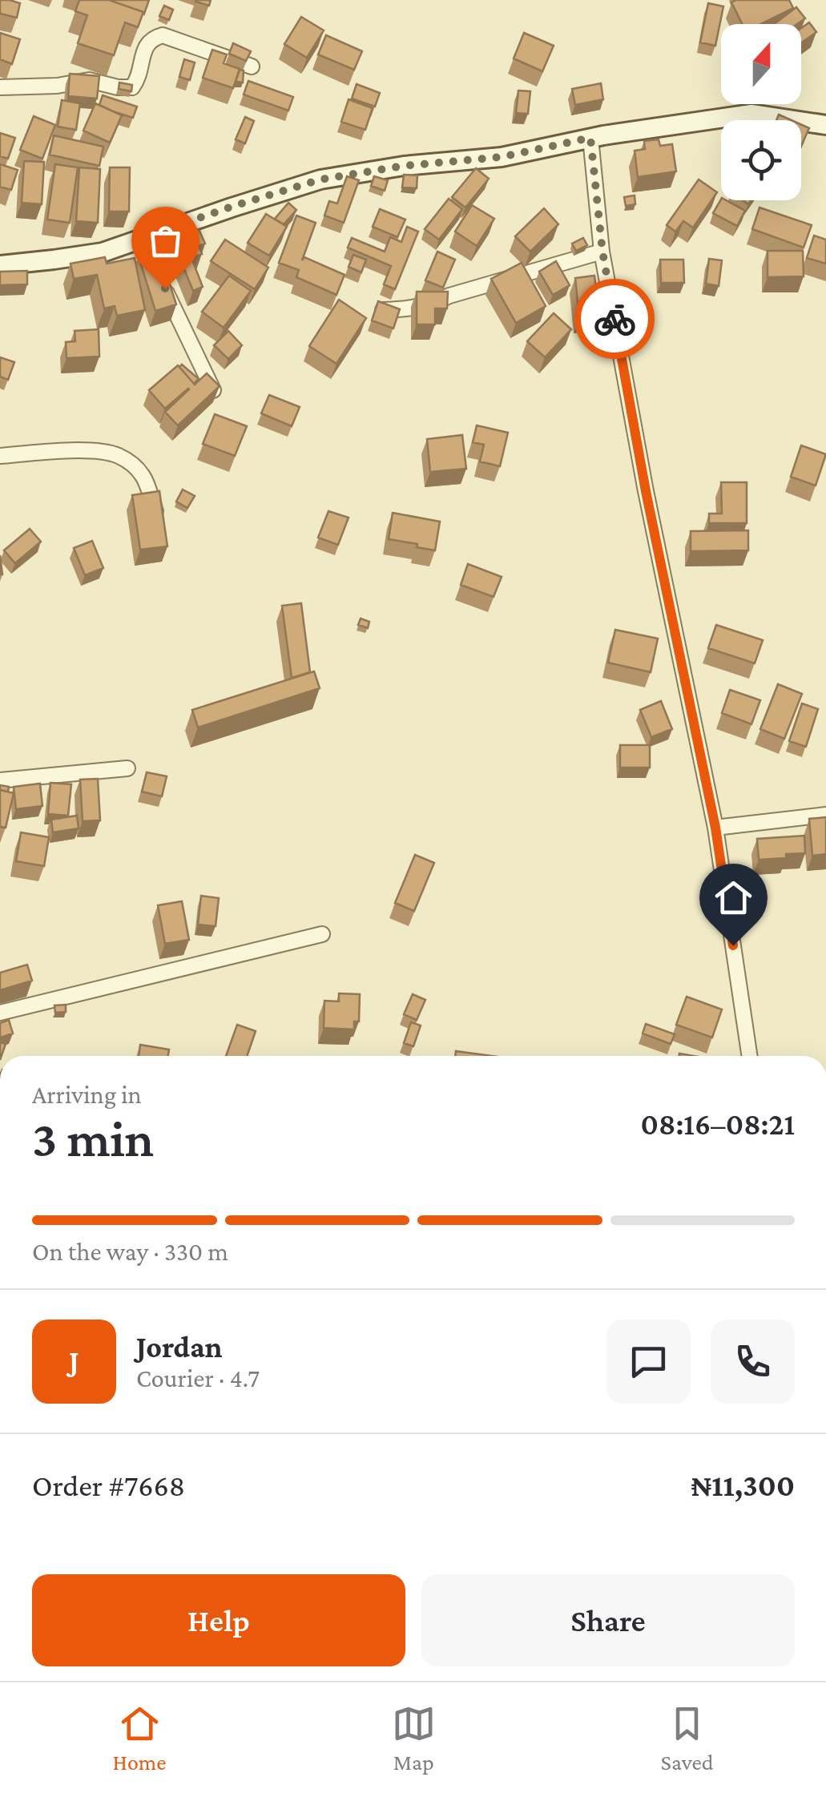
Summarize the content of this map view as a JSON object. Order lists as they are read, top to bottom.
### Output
{
  "north": "top",
  "page": {
    "heading": ["3 min", "Arriving in", "08:16–08:21"],
    "panel": [
      "Jordan",
      "Courier · 4.7",
      "Order #7668",
      "₦11,300"
    ],
    "bar": "On the way · 330 m",
    "round": "J",
    "buttons": ["Help", "Share"],
    "tabs": ["Home", "Map", "Saved"]
  }
}
